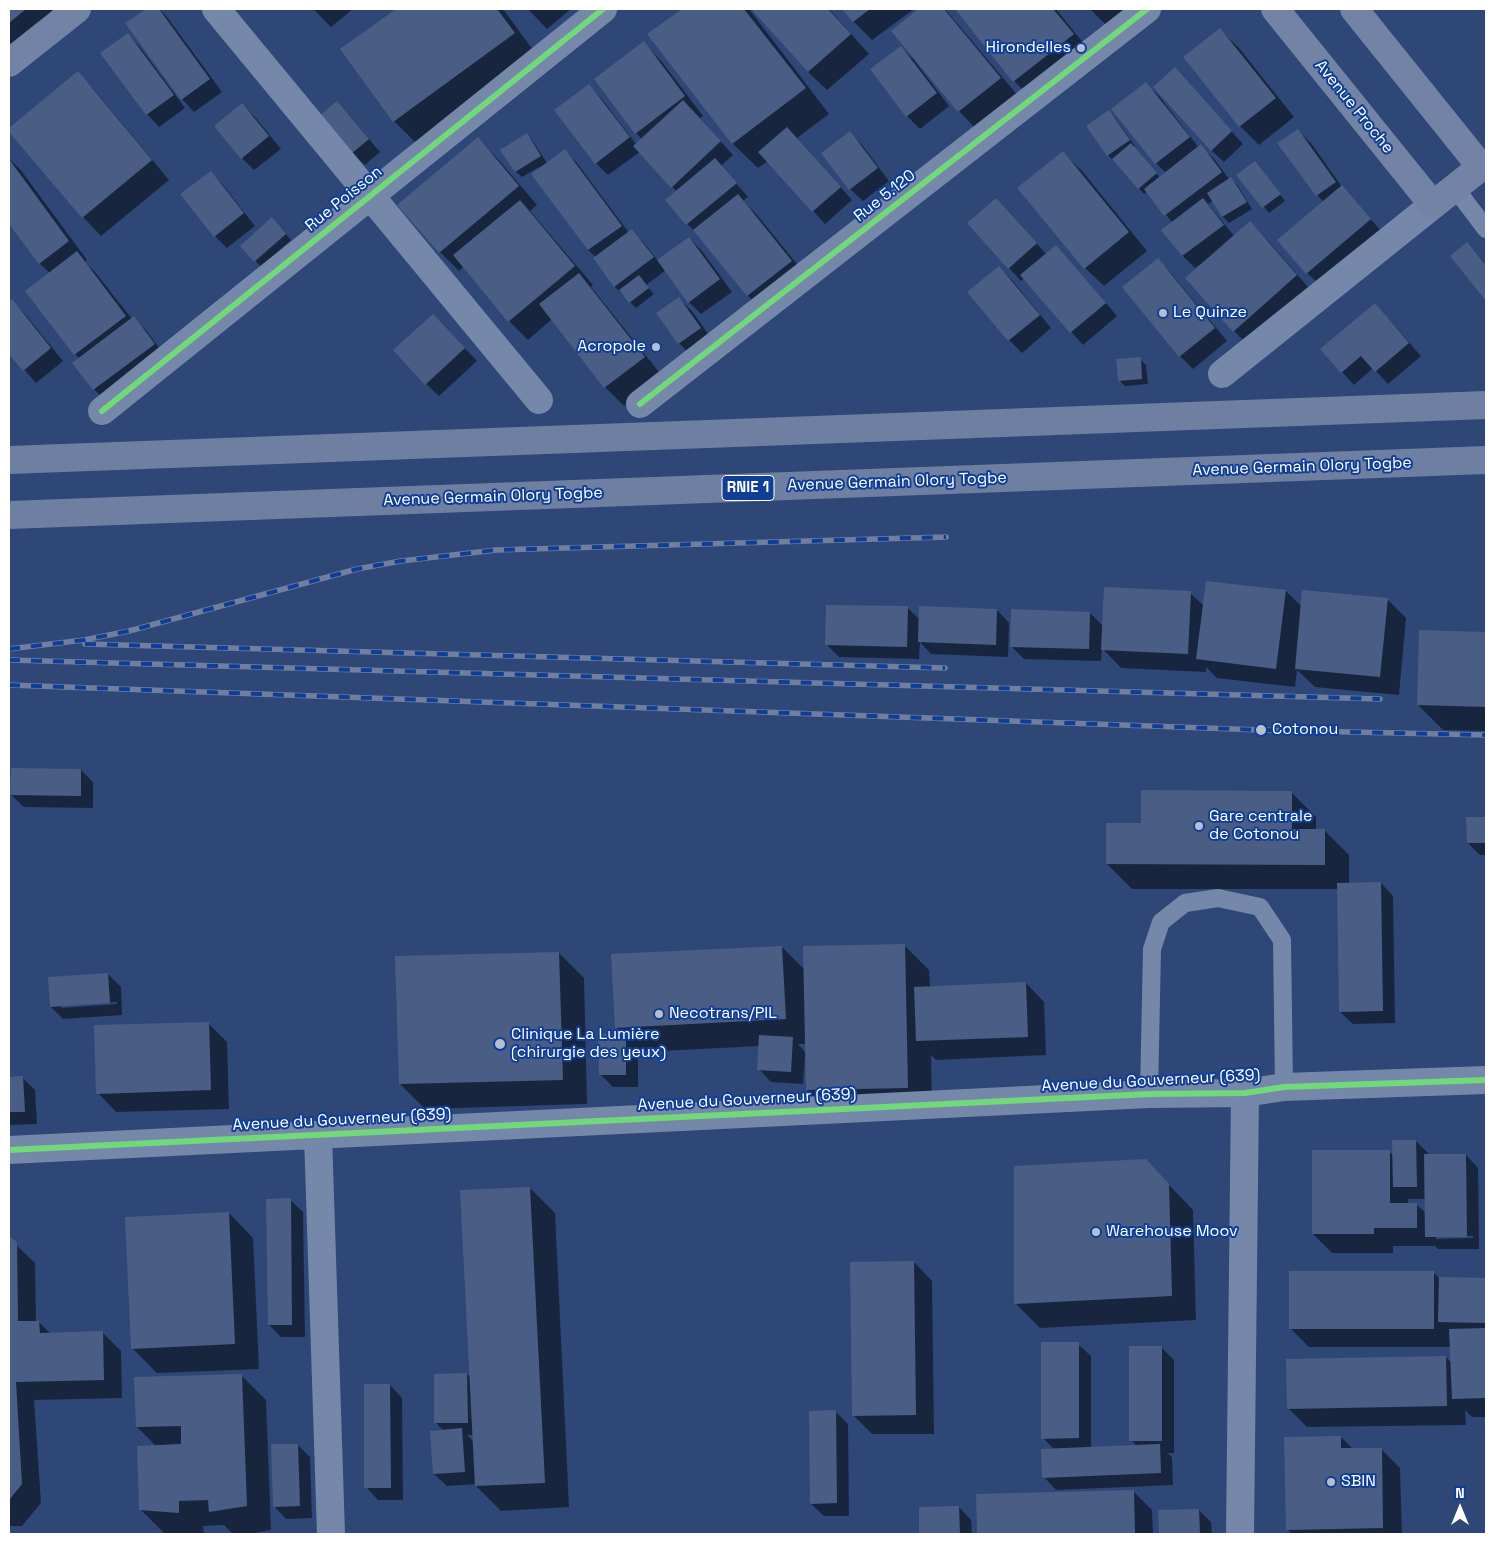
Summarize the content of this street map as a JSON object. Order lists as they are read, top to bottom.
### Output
{
  "streets": {
    "highway": ["Avenue Germain Olory Togbe", "RNIE 1"],
    "street": [
      "Avenue Proche",
      "Rue 5.120",
      "Rue Poisson",
      "Avenue du Gouverneur (639)"
    ]
  },
  "places": [
    "Hirondelles",
    "Le Quinze",
    "Acropole",
    "Cotonou",
    "Gare centrale de Cotonou",
    "Necotrans/PIL",
    "Clinique La Lumière (chirurgie des yeux)",
    "Warehouse Moov",
    "SBIN"
  ],
  "north": "top"
}
